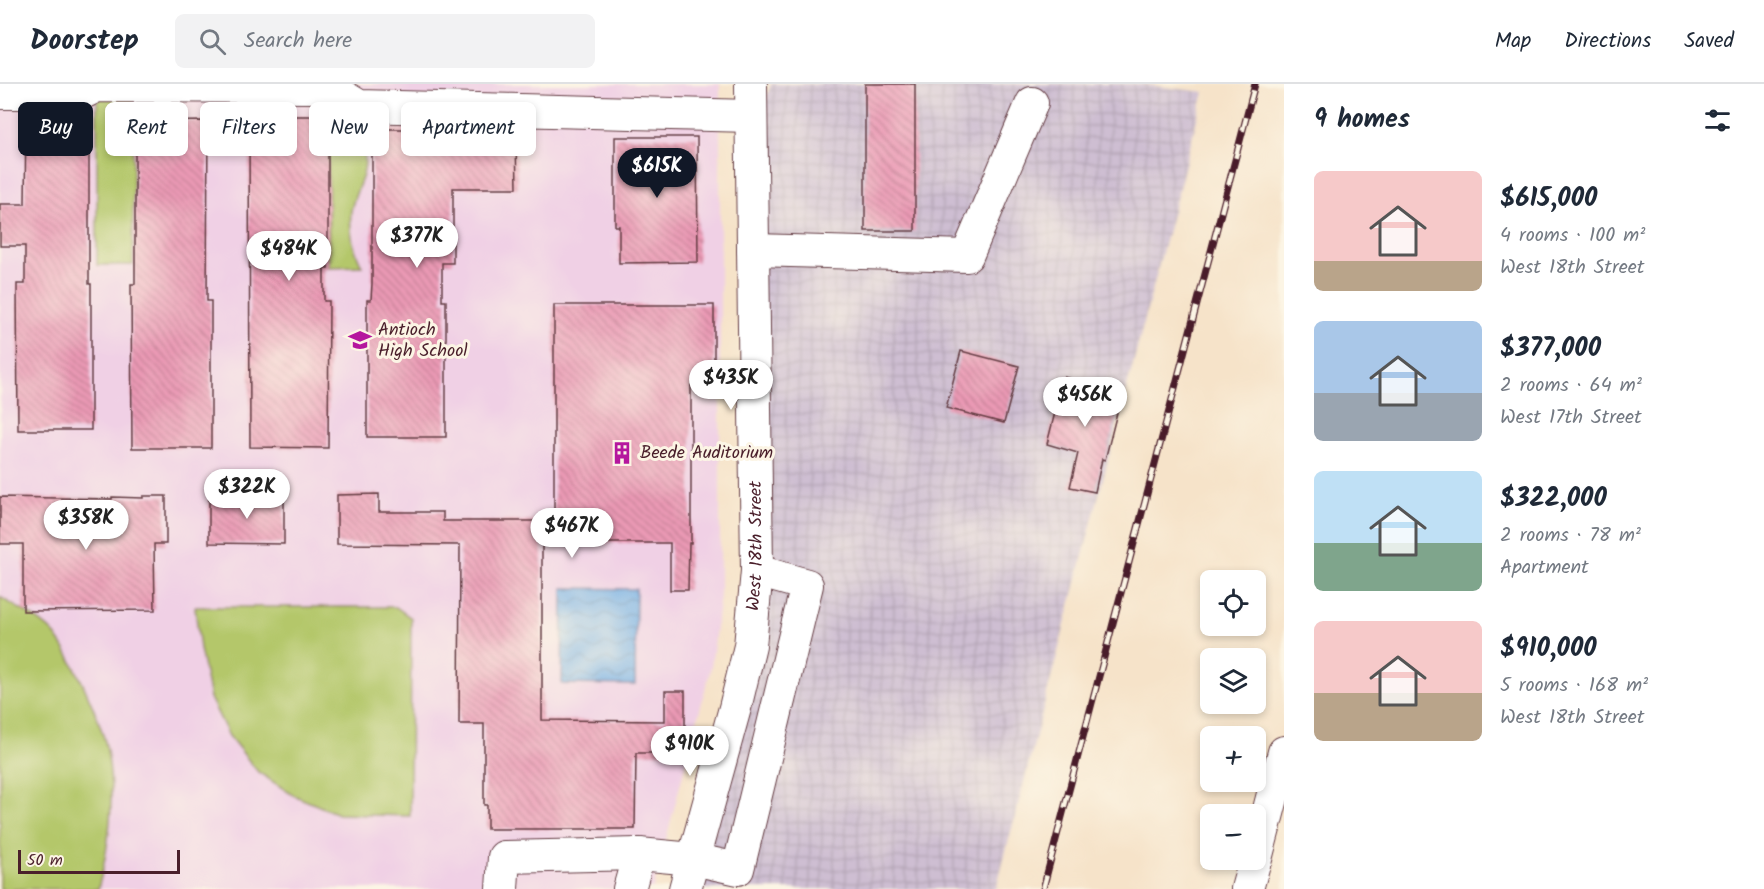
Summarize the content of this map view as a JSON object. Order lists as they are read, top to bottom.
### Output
{
  "streets": {
    "street": ["West 18th Street"]
  },
  "places": {
    "school or university": ["Antioch High School"],
    "building": ["Beede Auditorium"]
  },
  "scale_bar": "50 m",
  "page": {
    "header": "Doorstep",
    "search": "Search here",
    "nav": ["Map", "Directions", "Saved"],
    "heading": "9 homes",
    "chip": [
      "Buy",
      "Rent",
      "Filters",
      "New",
      "Apartment"
    ],
    "price": [
      "$615K",
      "$377K",
      "$484K",
      "$435K",
      "$456K",
      "$322K",
      "$358K",
      "$467K",
      "$910K"
    ],
    "list": [
      {
        "name": "$615,000",
        "note": "4 rooms · 100 m² · West 18th Street"
      },
      {
        "name": "$377,000",
        "note": "2 rooms · 64 m² · West 17th Street"
      },
      {
        "name": "$322,000",
        "note": "2 rooms · 78 m² · Apartment"
      },
      {
        "name": "$910,000",
        "note": "5 rooms · 168 m² · West 18th Street"
      }
    ],
    "map_buttons": ["+", "−"],
    "scale": "50 m"
  }
}
